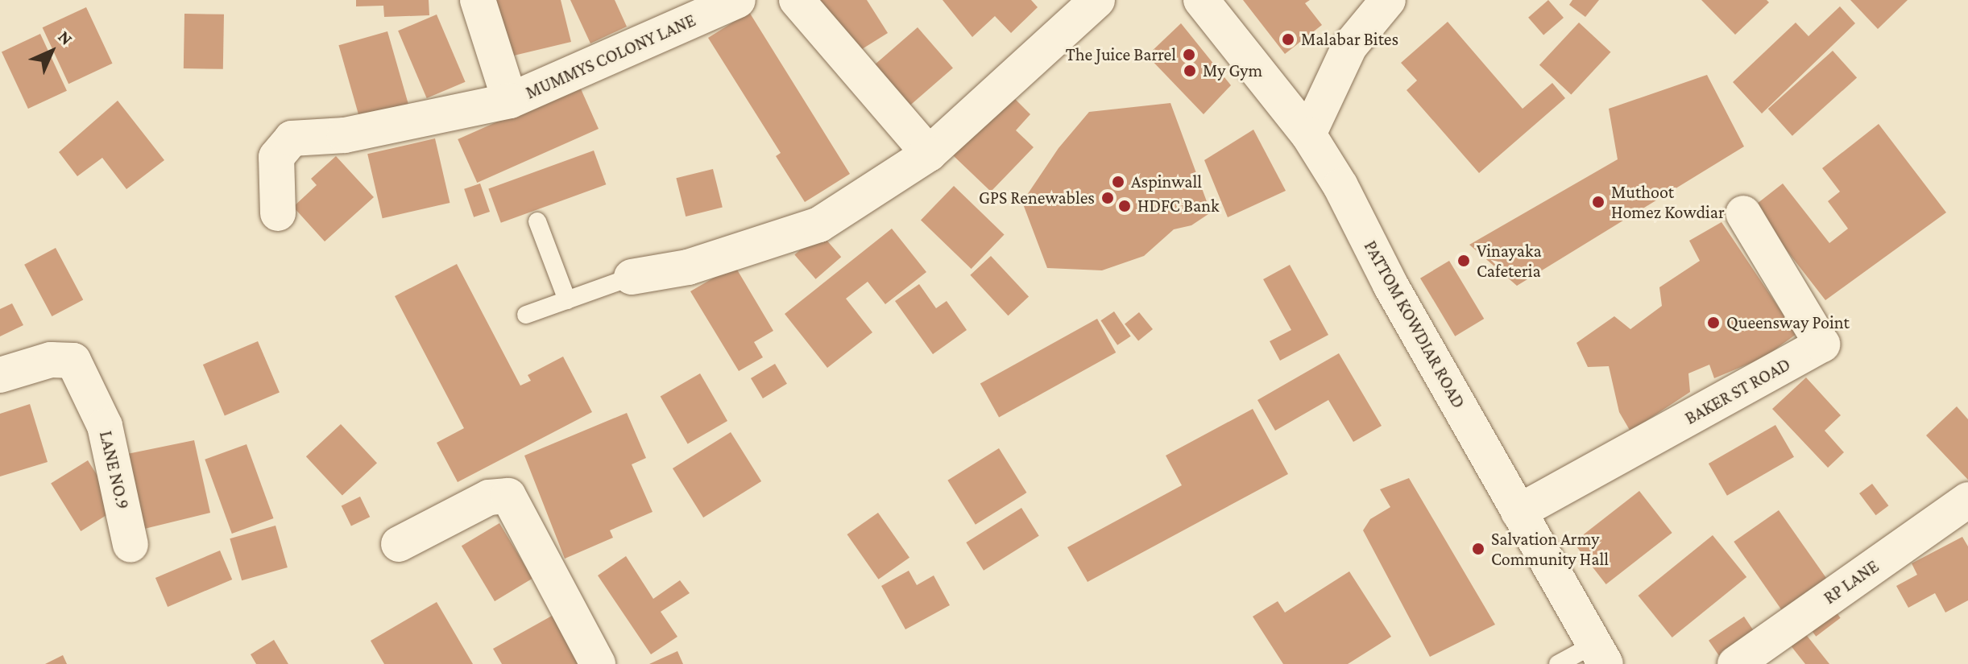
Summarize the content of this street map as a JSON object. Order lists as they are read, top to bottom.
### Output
{
  "streets": {
    "street": [
      "MUMMYS COLONY LANE",
      "PATTOM KOWDIAR ROAD",
      "BAKER ST ROAD",
      "LANE NO.9",
      "RP LANE"
    ]
  },
  "crossings": [
    ["PATTOM KOWDIAR ROAD", "BAKER ST ROAD"]
  ],
  "places": [
    "Malabar Bites",
    "The Juice Barrel",
    "My Gym",
    "Aspinwall",
    "GPS Renewables",
    "Muthoot Homez Kowdiar",
    "HDFC Bank",
    "Vinayaka Cafeteria",
    "Queensway Point",
    "Salvation Army Community Hall"
  ],
  "north": "top right"
}
